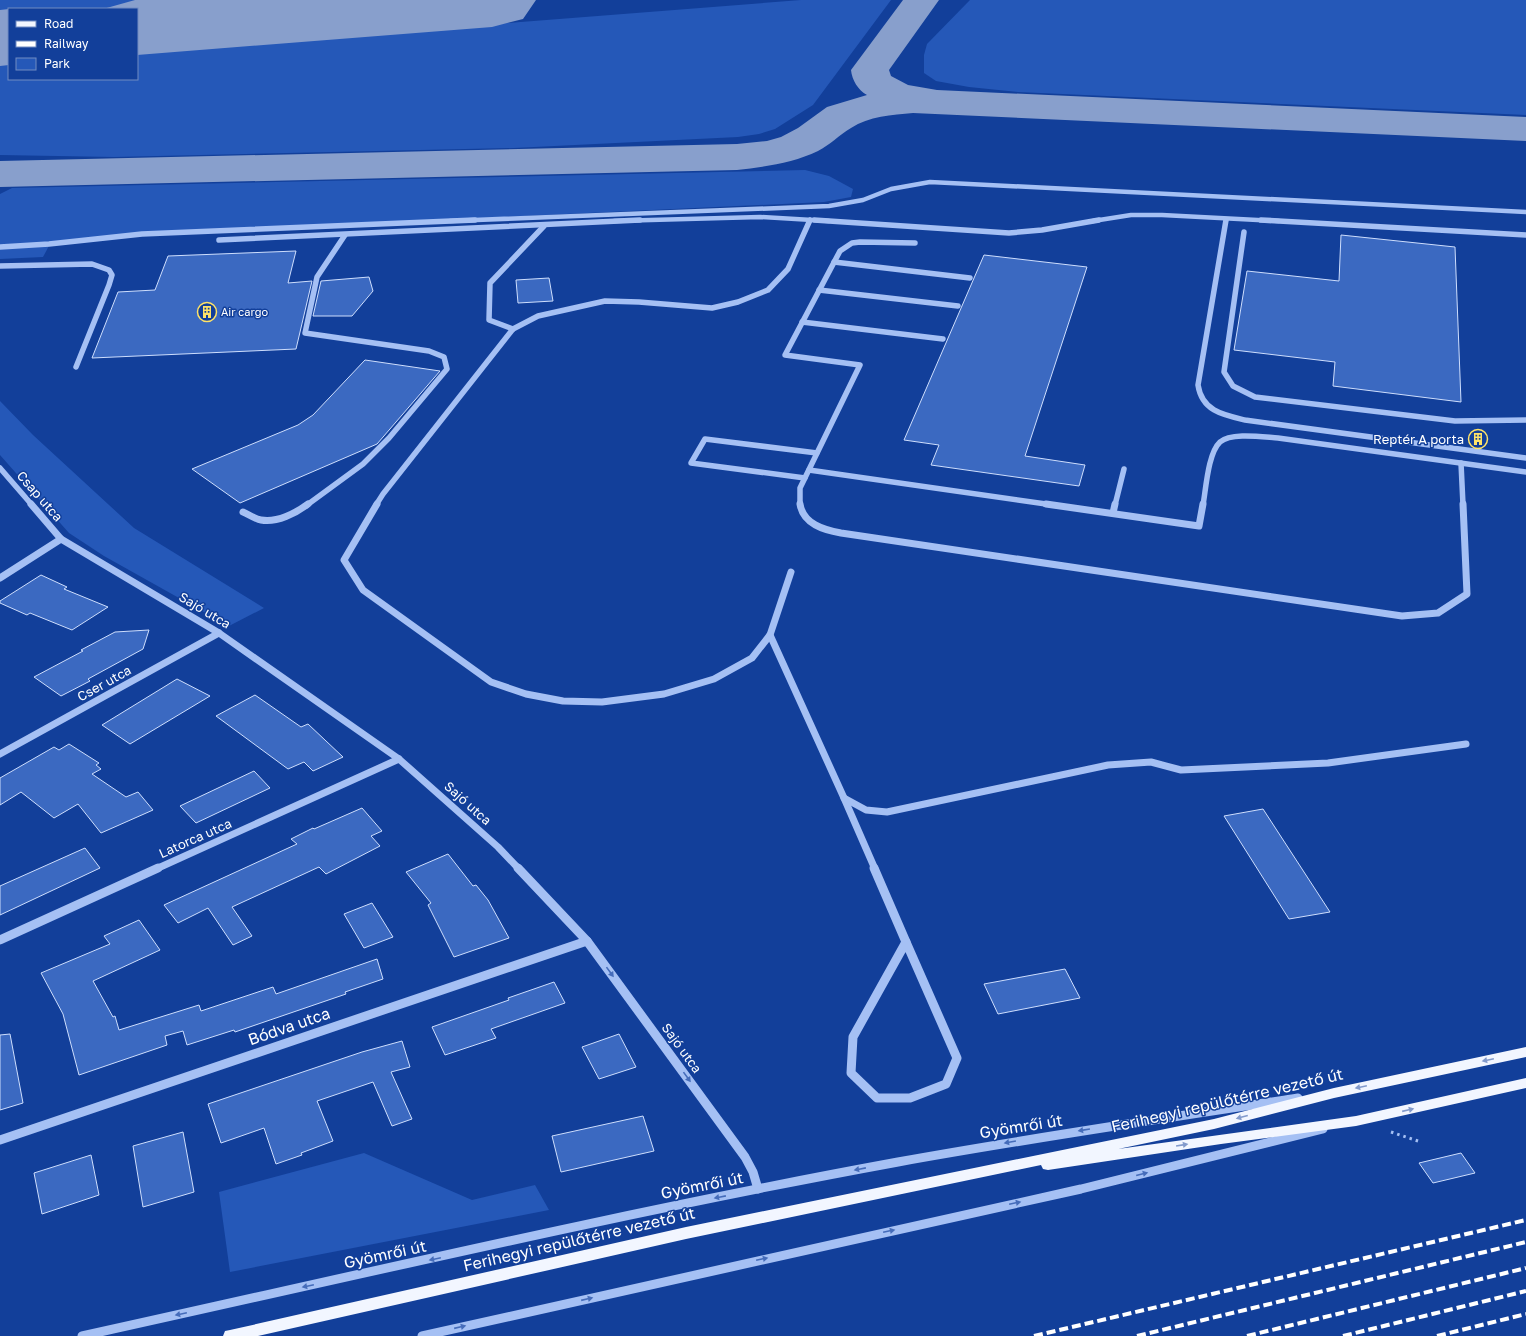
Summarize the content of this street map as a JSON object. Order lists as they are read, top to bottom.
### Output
{
  "streets": {
    "main road": ["Ferihegyi repülőtérre vezető út"],
    "street": [
      "Csap utca",
      "Sajó utca",
      "Cser utca",
      "Latorca utca",
      "Bódva utca",
      "Gyömrői út"
    ]
  },
  "crossings": [
    ["Csap utca", "Sajó utca"],
    ["Sajó utca", "Cser utca"],
    ["Sajó utca", "Latorca utca"],
    ["Sajó utca", "Bódva utca"],
    ["Sajó utca", "Gyömrői út"],
    ["Ferihegyi repülőtérre vezető út", "Gyömrői út"]
  ],
  "one_way": ["Gyömrői út"],
  "places": {
    "building": ["Air cargo", "Reptér A porta"]
  },
  "legend": ["Road", "Railway", "Park"]
}
